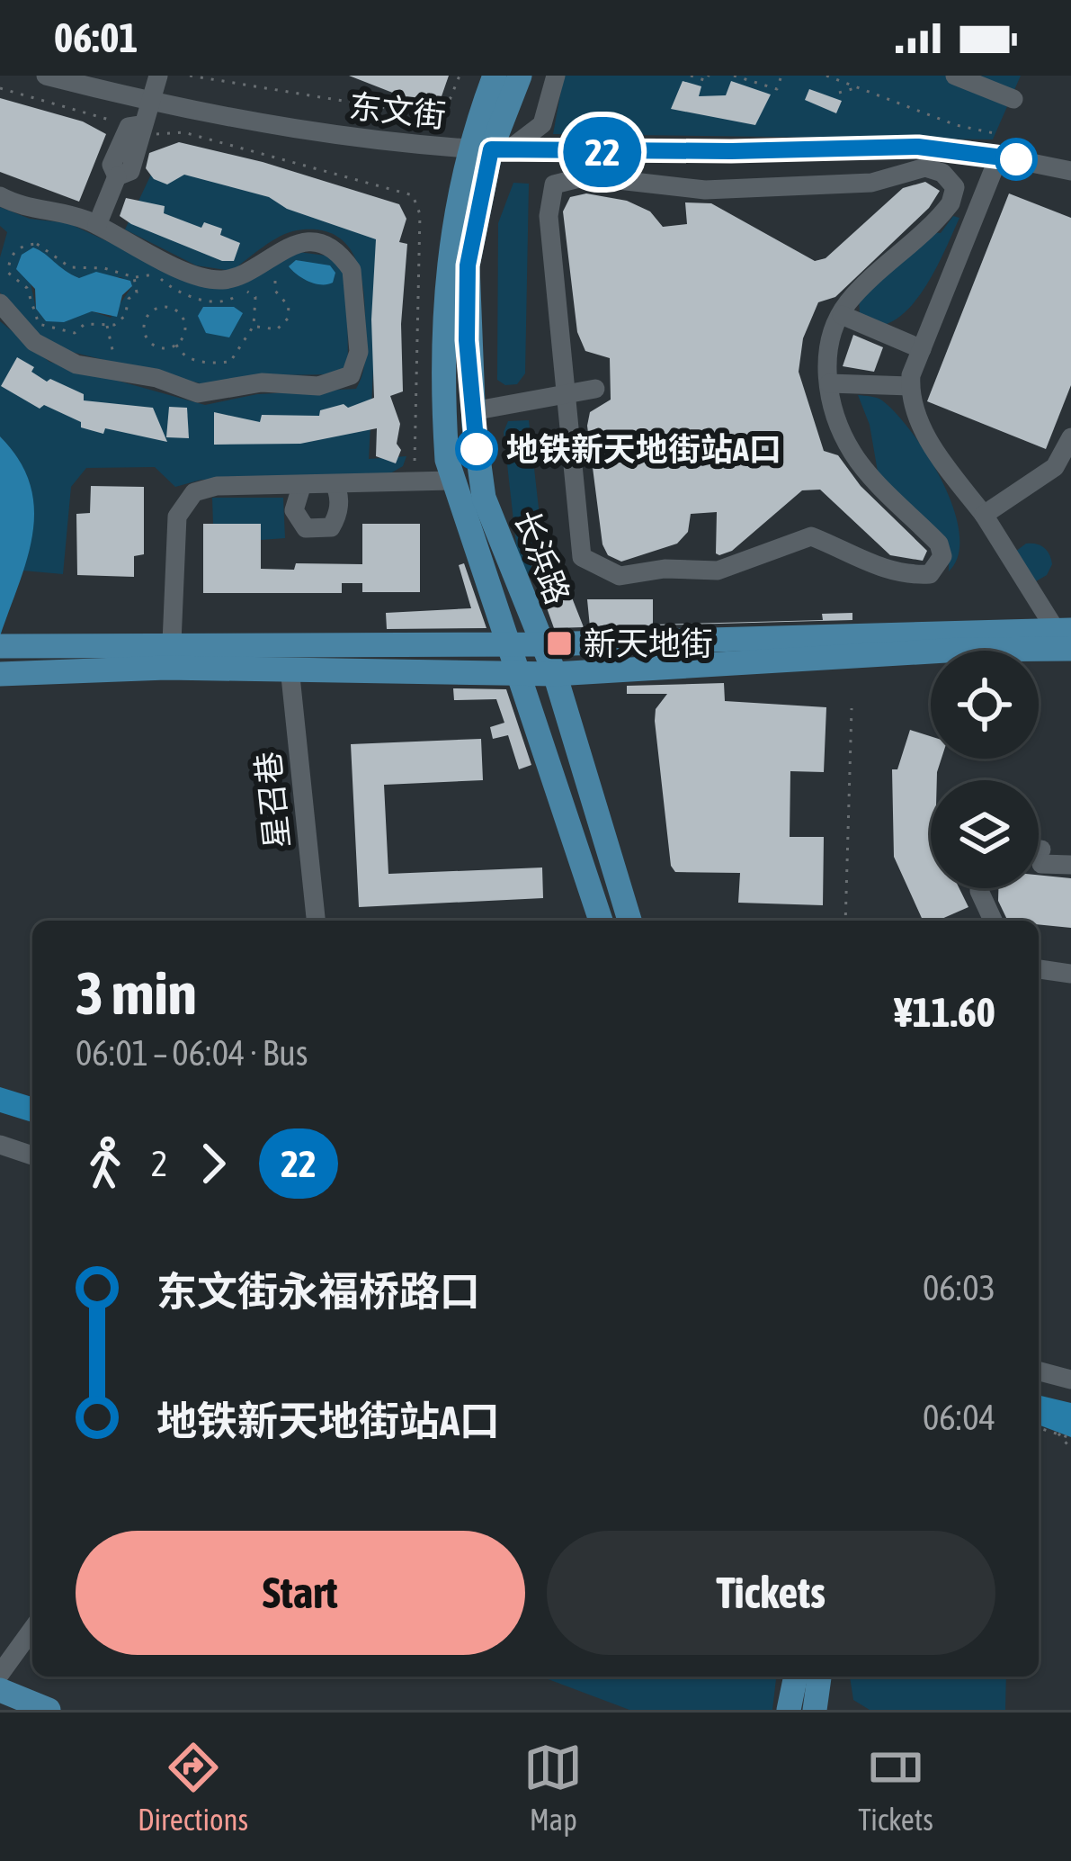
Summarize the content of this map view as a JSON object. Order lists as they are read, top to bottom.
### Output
{
  "streets": {
    "main road": ["长浜路"],
    "street": ["东文街", "星召巷"]
  },
  "crossings": [
    ["东文街", "长浜路"]
  ],
  "places": {
    "other": ["地铁新天地街站A口"],
    "transit": ["新天地街"]
  },
  "lines": ["bus line 22"],
  "page": {
    "status": "06:01",
    "on_map": "22",
    "heading": ["3 min", "06:01 – 06:04 · Bus", "¥11.60"],
    "legs": ["2", "22"],
    "list": [
      {
        "name": "东文街永福桥路口",
        "value": "06:03"
      },
      {
        "name": "地铁新天地街站A口",
        "value": "06:04"
      }
    ],
    "buttons": ["Start", "Tickets"],
    "tabs": ["Directions", "Map", "Tickets"]
  }
}
